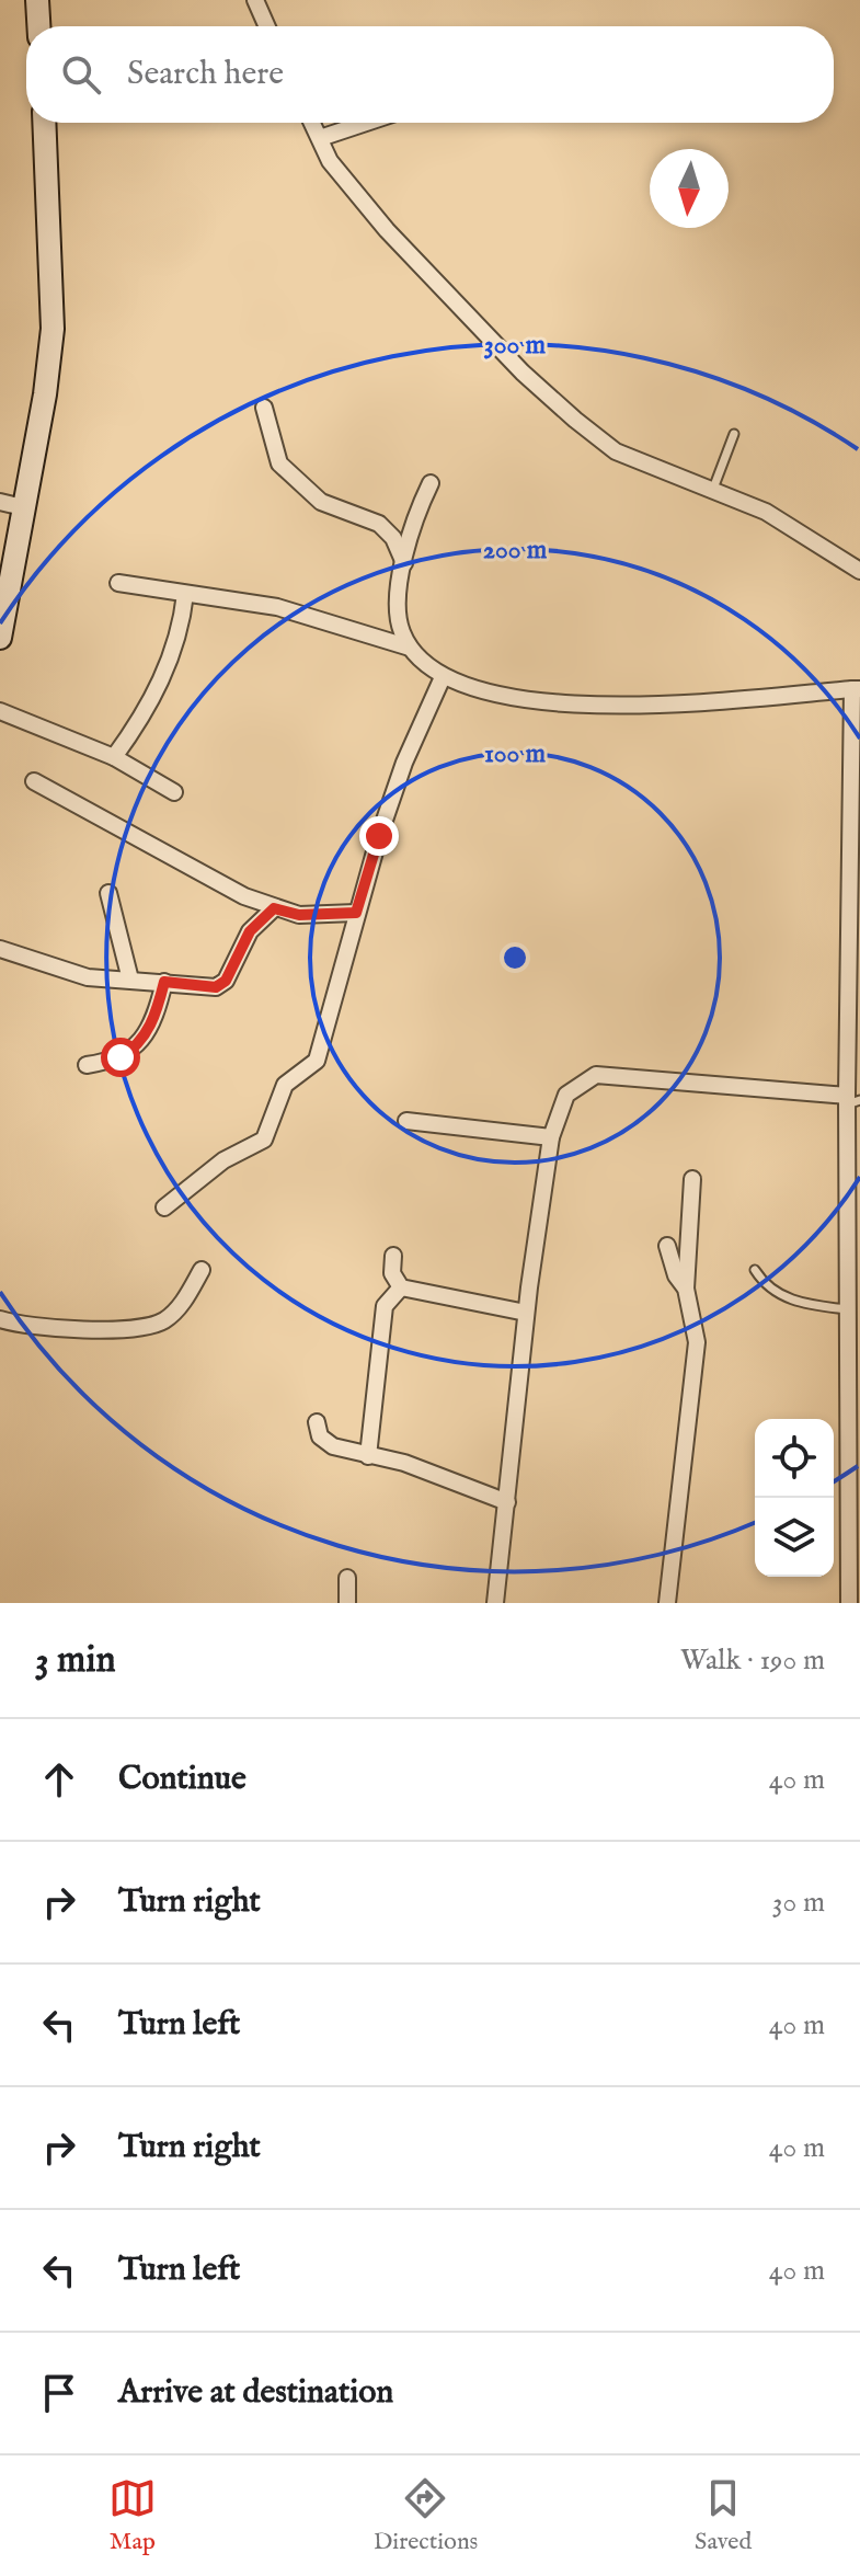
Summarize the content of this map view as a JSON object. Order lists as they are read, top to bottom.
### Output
{
  "north": "bottom",
  "page": {
    "search": "Search here",
    "heading": ["3 min", "Walk · 190 m"],
    "list": [
      ["Continue", "40 m"],
      ["Turn right", "30 m"],
      ["Turn left", "40 m"],
      ["Turn right", "40 m"],
      ["Turn left", "40 m"],
      "Arrive at destination"
    ],
    "nav": ["Map", "Directions", "Saved"]
  },
  "rings": ["300 m", "200 m", "100 m"]
}
